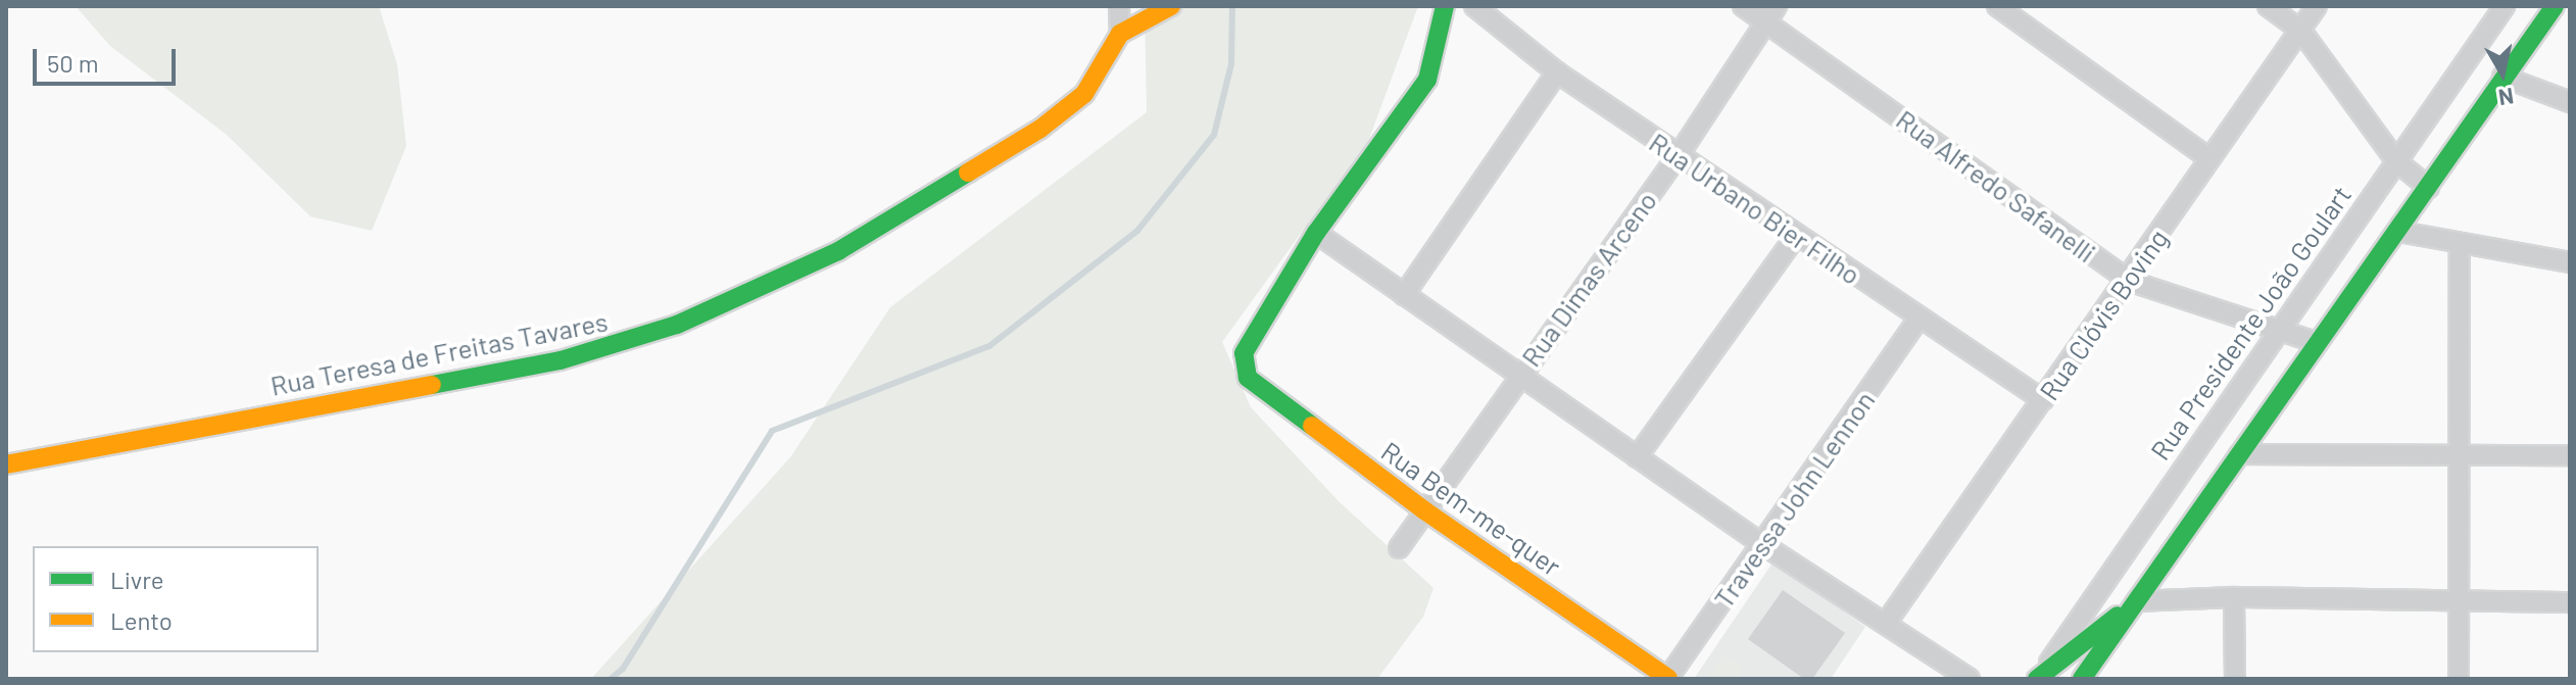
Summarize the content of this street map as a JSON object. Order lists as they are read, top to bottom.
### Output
{
  "streets": {
    "street": [
      "Rua Alfredo Safanelli",
      "Rua Urbano Bier Filho",
      "Rua Dimas Arceno",
      "Rua Clóvis Boving",
      "Rua Presidente João Goulart",
      "Rua Teresa de Freitas Tavares",
      "Travessa John Lennon",
      "Rua Bem-me-quer"
    ]
  },
  "crossings": [
    ["Rua Alfredo Safanelli", "Rua Dimas Arceno"],
    ["Rua Alfredo Safanelli", "Rua Clóvis Boving"],
    ["Rua Alfredo Safanelli", "Rua Presidente João Goulart"],
    ["Rua Urbano Bier Filho", "Rua Dimas Arceno"],
    ["Rua Urbano Bier Filho", "Rua Clóvis Boving"],
    ["Rua Urbano Bier Filho", "Travessa John Lennon"],
    ["Rua Dimas Arceno", "Rua Bem-me-quer"],
    ["Travessa John Lennon", "Rua Bem-me-quer"]
  ],
  "legend": ["Livre", "Lento"],
  "scale_bar": "50 m",
  "north": "bottom"
}
